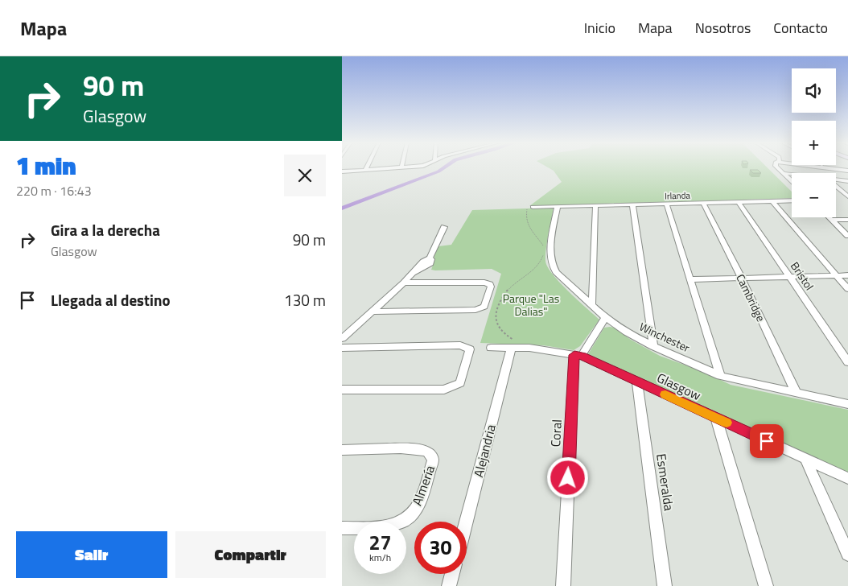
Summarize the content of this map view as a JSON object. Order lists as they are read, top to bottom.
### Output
{
  "streets": {
    "street": [
      "Irlanda",
      "Bristol",
      "Cambridge",
      "Winchester",
      "Glasgow",
      "Coral",
      "Alejandria",
      "Esmeralda",
      "Almería"
    ]
  },
  "crossings": [
    ["Irlanda", "Bristol"],
    ["Irlanda", "Cambridge"],
    ["Irlanda", "Winchester"],
    ["Cambridge", "Winchester"],
    ["Glasgow", "Coral"],
    ["Glasgow", "Alejandria"],
    ["Glasgow", "Esmeralda"]
  ],
  "parks": ["Parque \"Las Dalias\""],
  "page": {
    "header": "Mapa",
    "nav": [
      "Inicio",
      "Mapa",
      "Nosotros",
      "Contacto"
    ],
    "turn": ["90 m", "Glasgow"],
    "map_buttons": ["+", "−"],
    "heading": ["1 min", "220 m · 16:43"],
    "list": [
      {
        "name": "Gira a la derecha",
        "note": "Glasgow",
        "value": "90 m"
      },
      {
        "name": "Llegada al destino",
        "value": "130 m"
      }
    ],
    "speed": "27 km/h",
    "limit": "30",
    "buttons": ["Salir", "Compartir"]
  }
}
